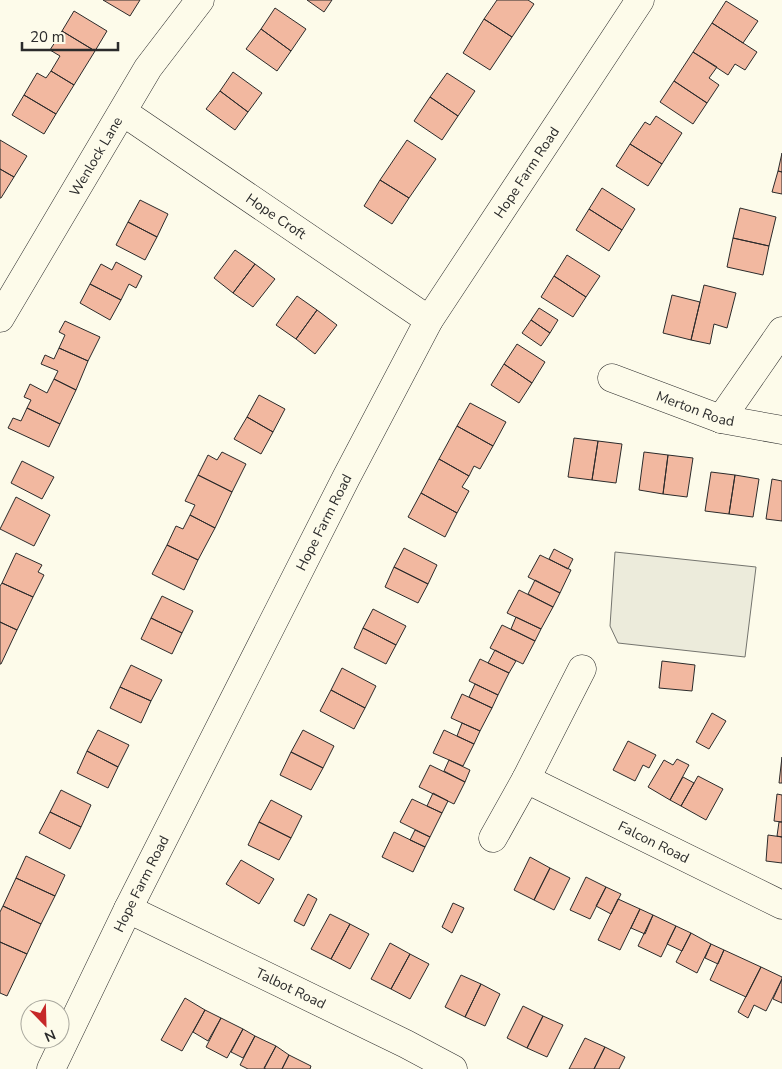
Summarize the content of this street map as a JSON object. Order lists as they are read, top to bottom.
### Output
{
  "streets": {
    "street": [
      "Wenlock Lane",
      "Hope Farm Road",
      "Hope Croft",
      "Merton Road",
      "Falcon Road",
      "Talbot Road"
    ]
  },
  "crossings": [
    ["Wenlock Lane", "Hope Croft"],
    ["Hope Farm Road", "Hope Croft"],
    ["Hope Farm Road", "Talbot Road"]
  ],
  "scale_bar": "20 m",
  "north": "bottom right"
}
